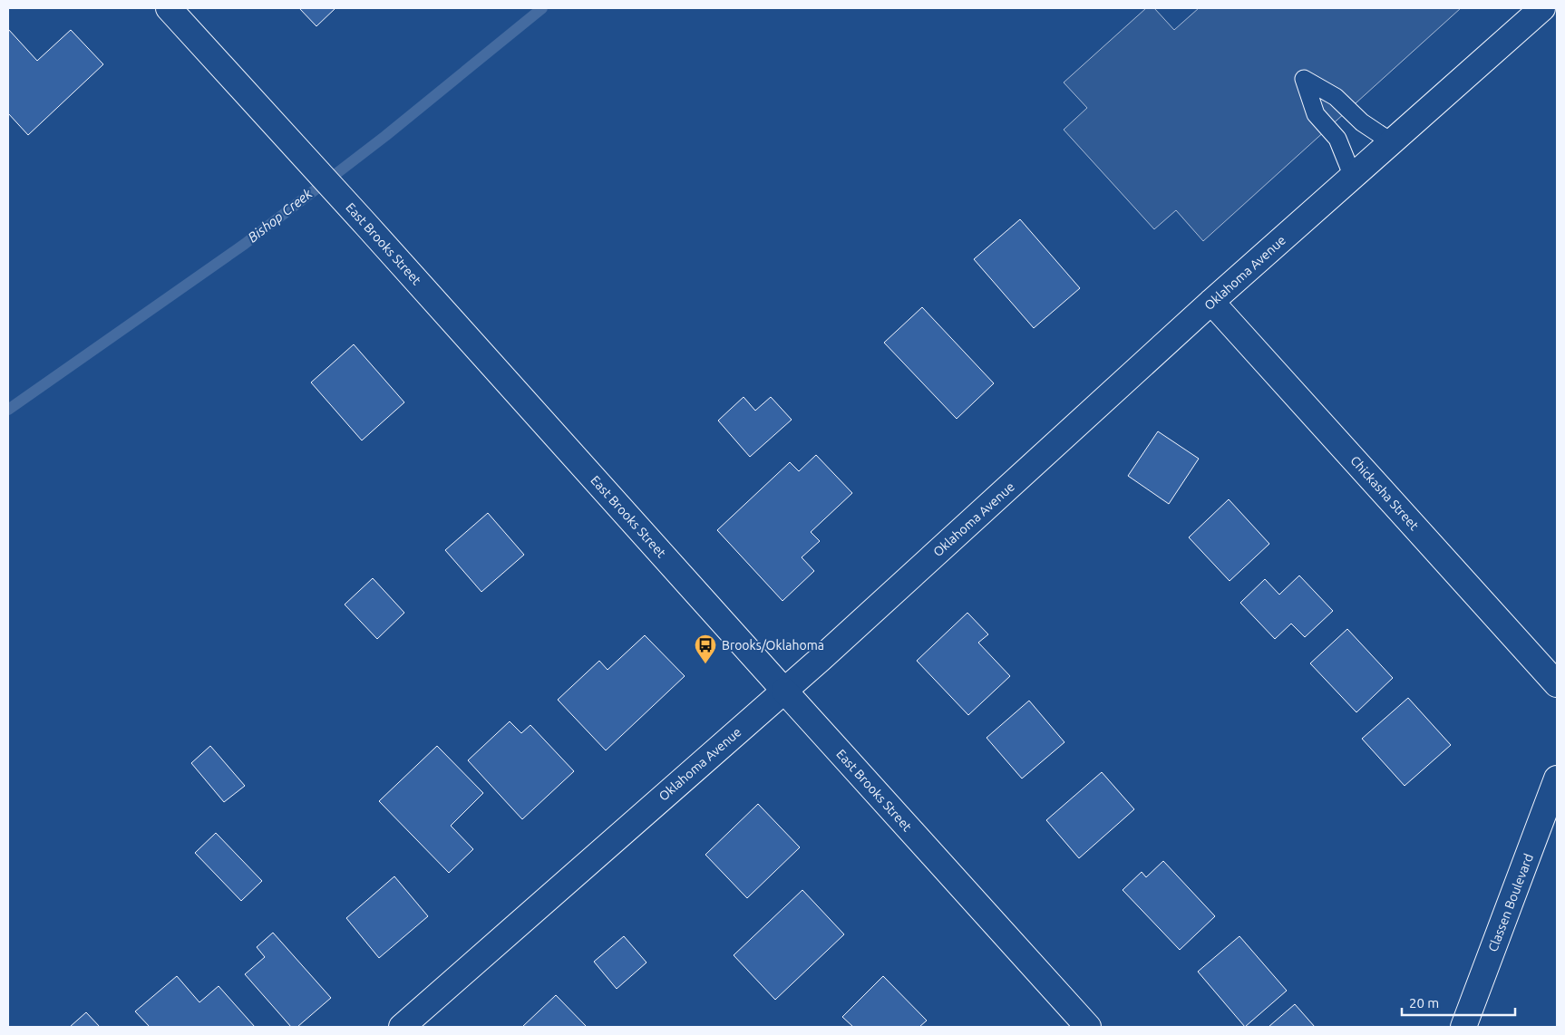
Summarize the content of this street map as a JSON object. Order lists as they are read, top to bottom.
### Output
{
  "streets": {
    "street": [
      "East Brooks Street",
      "Oklahoma Avenue",
      "Chickasha Street",
      "Classen Boulevard"
    ]
  },
  "crossings": [
    ["East Brooks Street", "Oklahoma Avenue"],
    ["Oklahoma Avenue", "Chickasha Street"]
  ],
  "water": ["Bishop Creek"],
  "places": {
    "bus stop": ["Brooks/Oklahoma"]
  },
  "scale_bar": "20 m"
}
